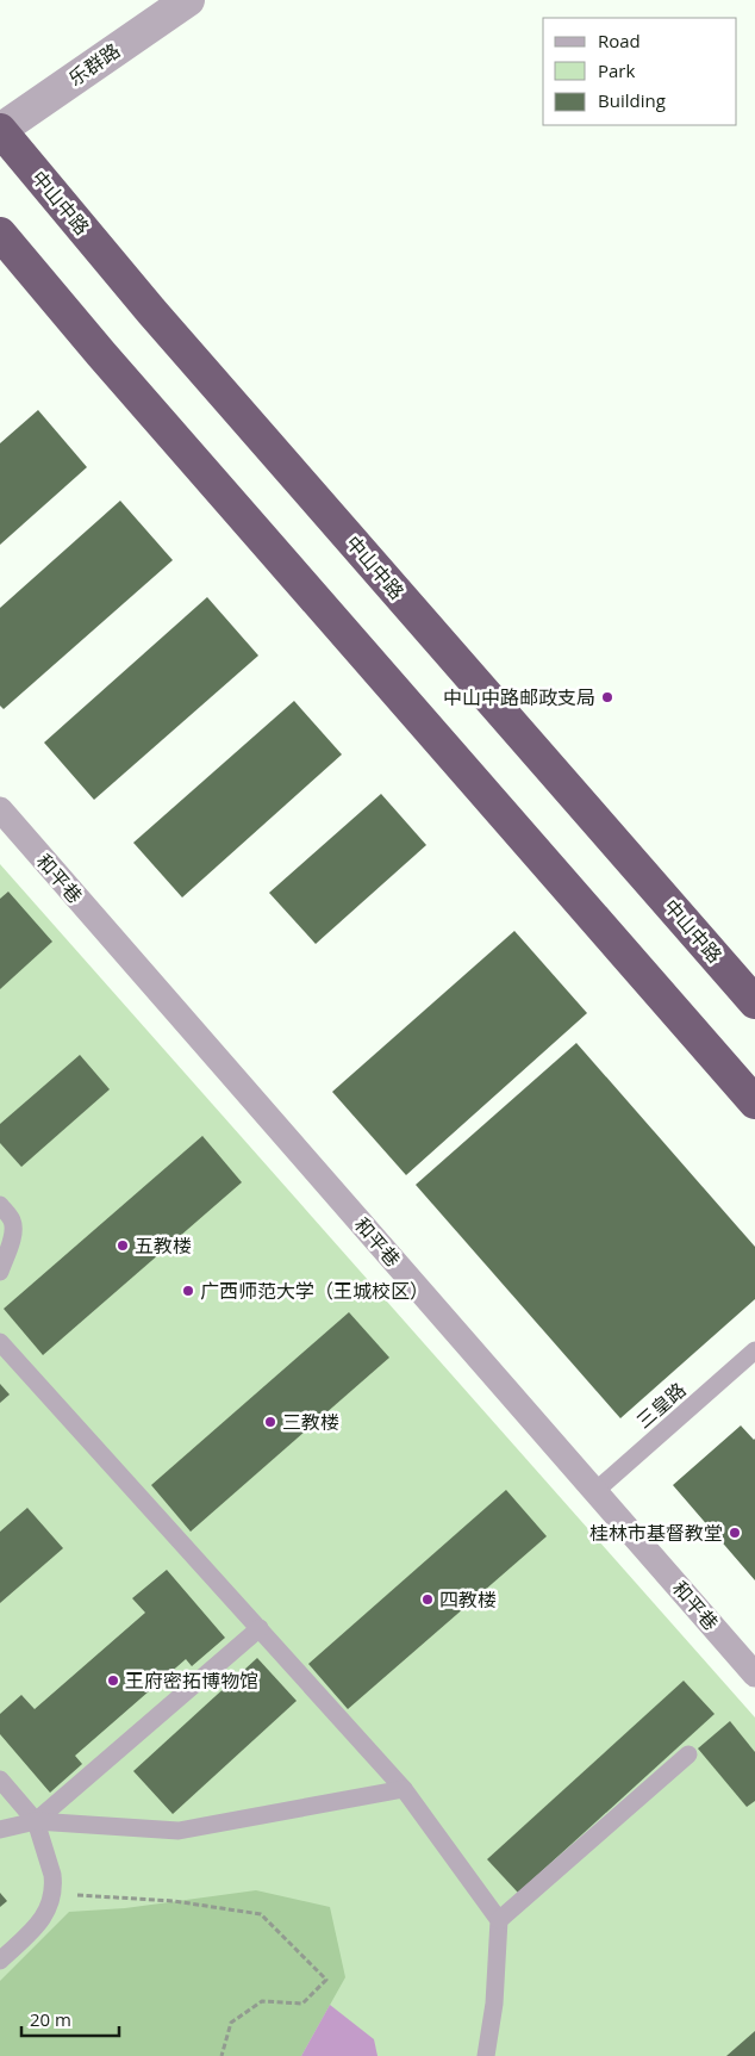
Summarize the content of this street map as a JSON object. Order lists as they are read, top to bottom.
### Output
{
  "streets": {
    "highway": ["中山中路"],
    "street": ["乐群路", "和平巷"],
    "lane": ["三皇路"]
  },
  "crossings": [
    ["乐群路", "中山中路"],
    ["和平巷", "三皇路"]
  ],
  "places": [
    "中山中路邮政支局",
    "五教楼",
    "广西师范大学（王城校区）",
    "三教楼",
    "桂林市基督教堂",
    "四教楼",
    "王府密拓博物馆"
  ],
  "legend": ["Road", "Park", "Building"],
  "scale_bar": "20 m"
}
